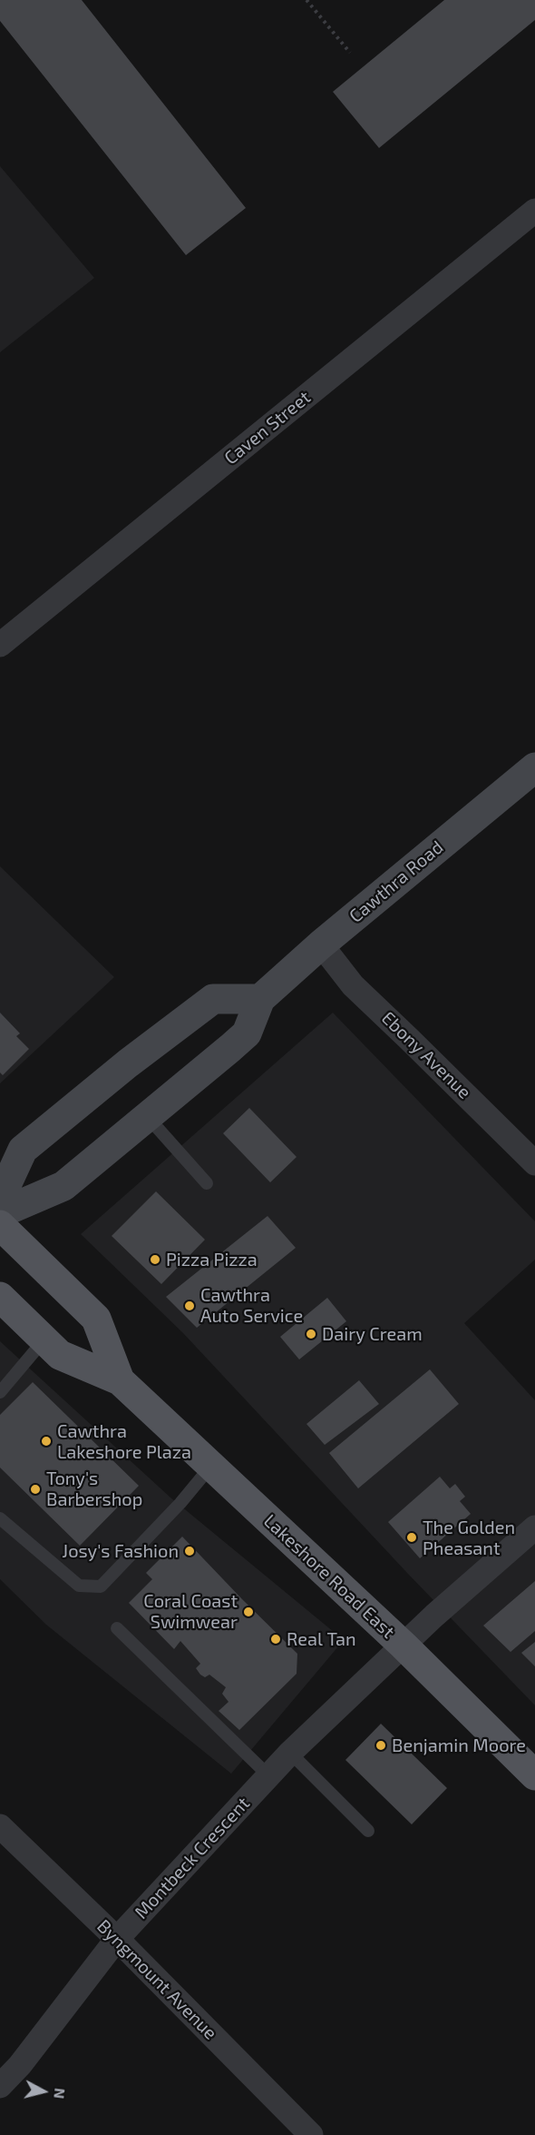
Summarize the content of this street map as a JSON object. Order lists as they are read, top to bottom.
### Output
{
  "streets": {
    "main road": ["Cawthra Road", "Lakeshore Road East"],
    "street": [
      "Caven Street",
      "Ebony Avenue",
      "Montbeck Crescent",
      "Byngmount Avenue"
    ]
  },
  "crossings": [
    ["Cawthra Road", "Ebony Avenue"],
    ["Lakeshore Road East", "Montbeck Crescent"],
    ["Montbeck Crescent", "Byngmount Avenue"]
  ],
  "places": [
    "Pizza Pizza",
    "Cawthra Auto Service",
    "Dairy Cream",
    "Cawthra Lakeshore Plaza",
    "Tony's Barbershop",
    "The Golden Pheasant",
    "Josy's Fashion",
    "Coral Coast Swimwear",
    "Real Tan",
    "Benjamin Moore"
  ],
  "north": "right"
}
